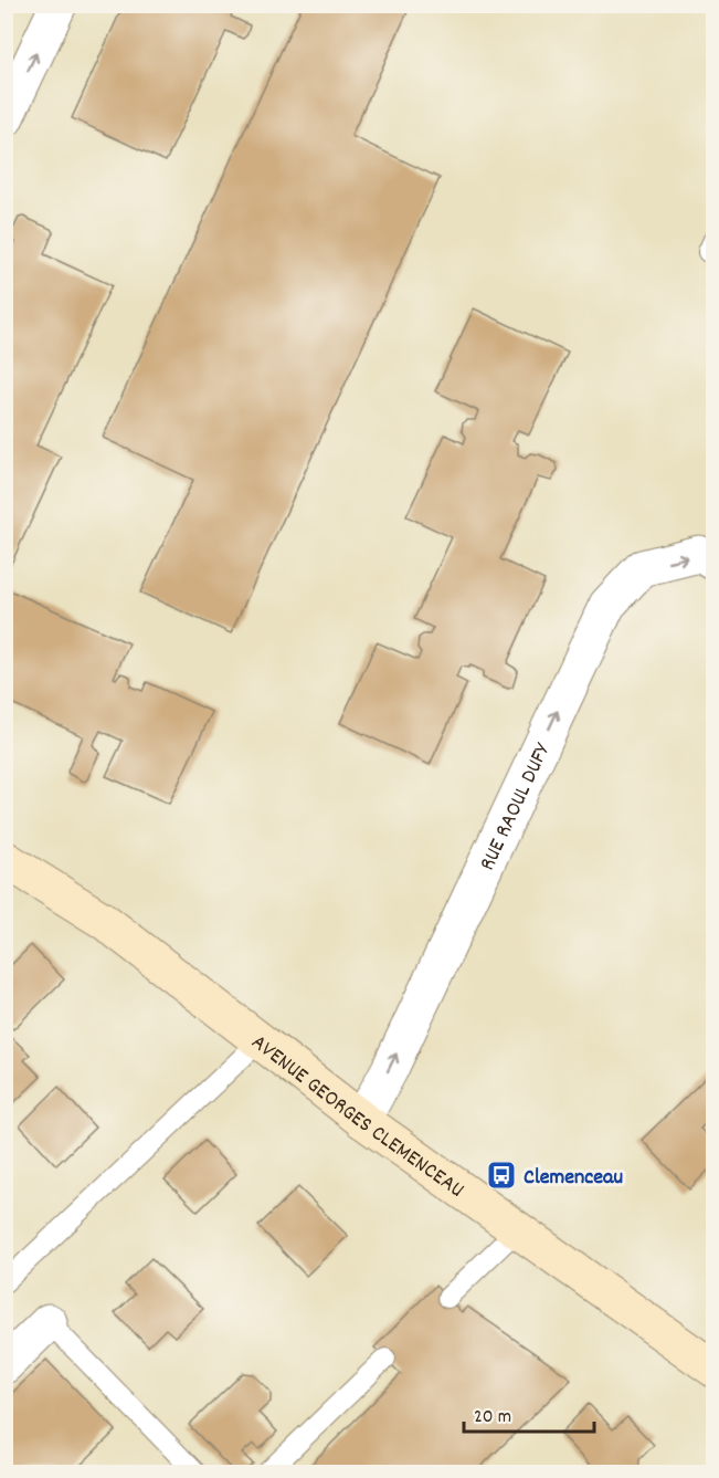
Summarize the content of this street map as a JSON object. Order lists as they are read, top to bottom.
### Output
{
  "streets": {
    "main road": ["AVENUE GEORGES CLEMENCEAU"],
    "street": ["RUE RAOUL DUFY"]
  },
  "crossings": [
    ["RUE RAOUL DUFY", "AVENUE GEORGES CLEMENCEAU"]
  ],
  "one_way": ["RUE RAOUL DUFY"],
  "places": {
    "bus stop": ["Clemenceau"]
  },
  "scale_bar": "20 m"
}
